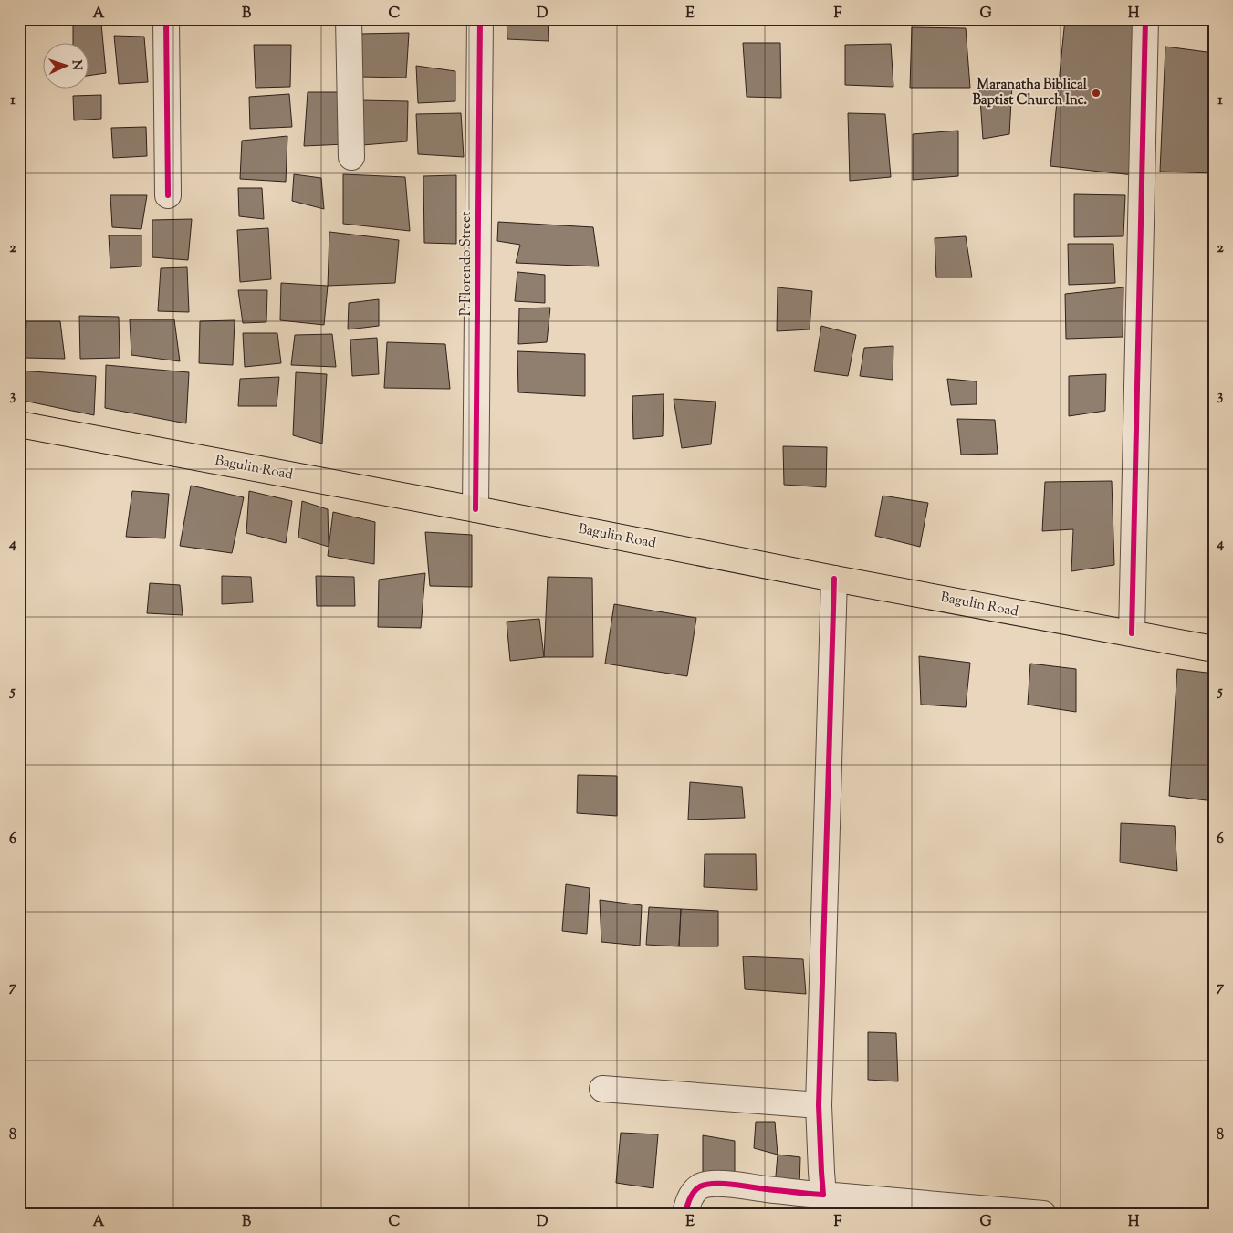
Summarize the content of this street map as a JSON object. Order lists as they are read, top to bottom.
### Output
{
  "streets": {
    "main road": ["Bagulin Road"],
    "street": ["P. Florendo Street"]
  },
  "crossings": [
    ["P. Florendo Street", "Bagulin Road"]
  ],
  "places": ["Maranatha Biblical Baptist Church Inc."],
  "north": "right",
  "grid": {
    "columns": [
      "A",
      "B",
      "C",
      "D",
      "E",
      "F",
      "G",
      "H"
    ],
    "rows": [
      "1",
      "2",
      "3",
      "4",
      "5",
      "6",
      "7",
      "8"
    ]
  }
}
